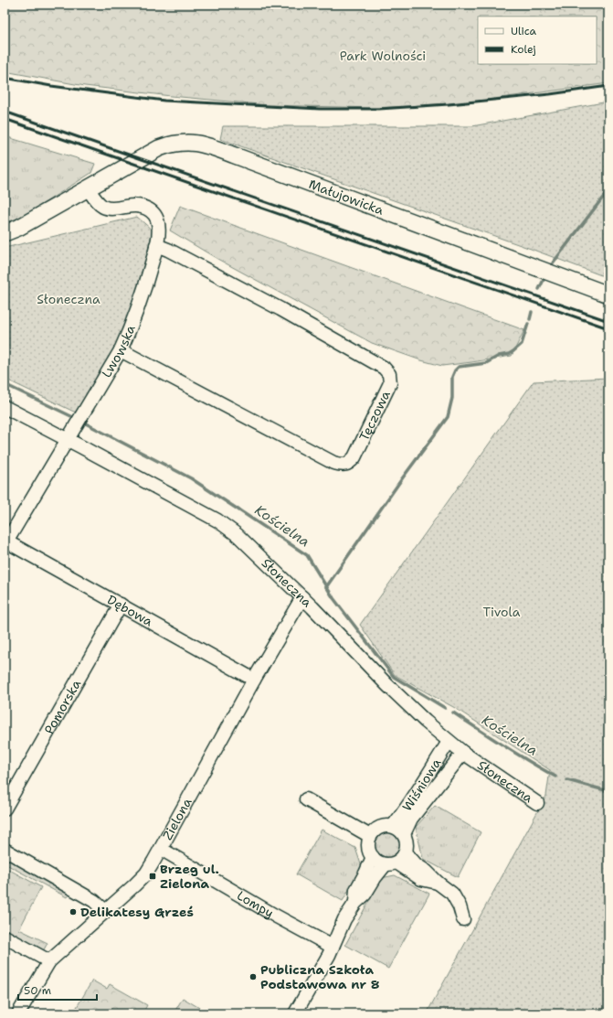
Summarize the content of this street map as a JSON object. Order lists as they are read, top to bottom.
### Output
{
  "streets": {
    "street": [
      "Małujowicka",
      "Lwowska",
      "Tęczowa",
      "Słoneczna",
      "Dębowa",
      "Pomorska",
      "Wiśniowa",
      "Zielona",
      "Lompy"
    ]
  },
  "crossings": [
    ["Małujowicka", "Lwowska"],
    ["Lwowska", "Tęczowa"],
    ["Lwowska", "Słoneczna"],
    ["Lwowska", "Dębowa"],
    ["Słoneczna", "Wiśniowa"],
    ["Słoneczna", "Zielona"],
    ["Dębowa", "Pomorska"],
    ["Dębowa", "Zielona"],
    ["Zielona", "Lompy"]
  ],
  "water": ["Kościelna"],
  "parks": ["Park Wolności", "Słoneczna", "Tivola"],
  "places": {
    "transit": ["Brzeg ul. Zielona"],
    "other": ["Delikatesy Grześ", "Publiczna Szkoła Podstawowa nr 8"]
  },
  "legend": ["Ulica", "Kolej"],
  "scale_bar": "50 m"
}
